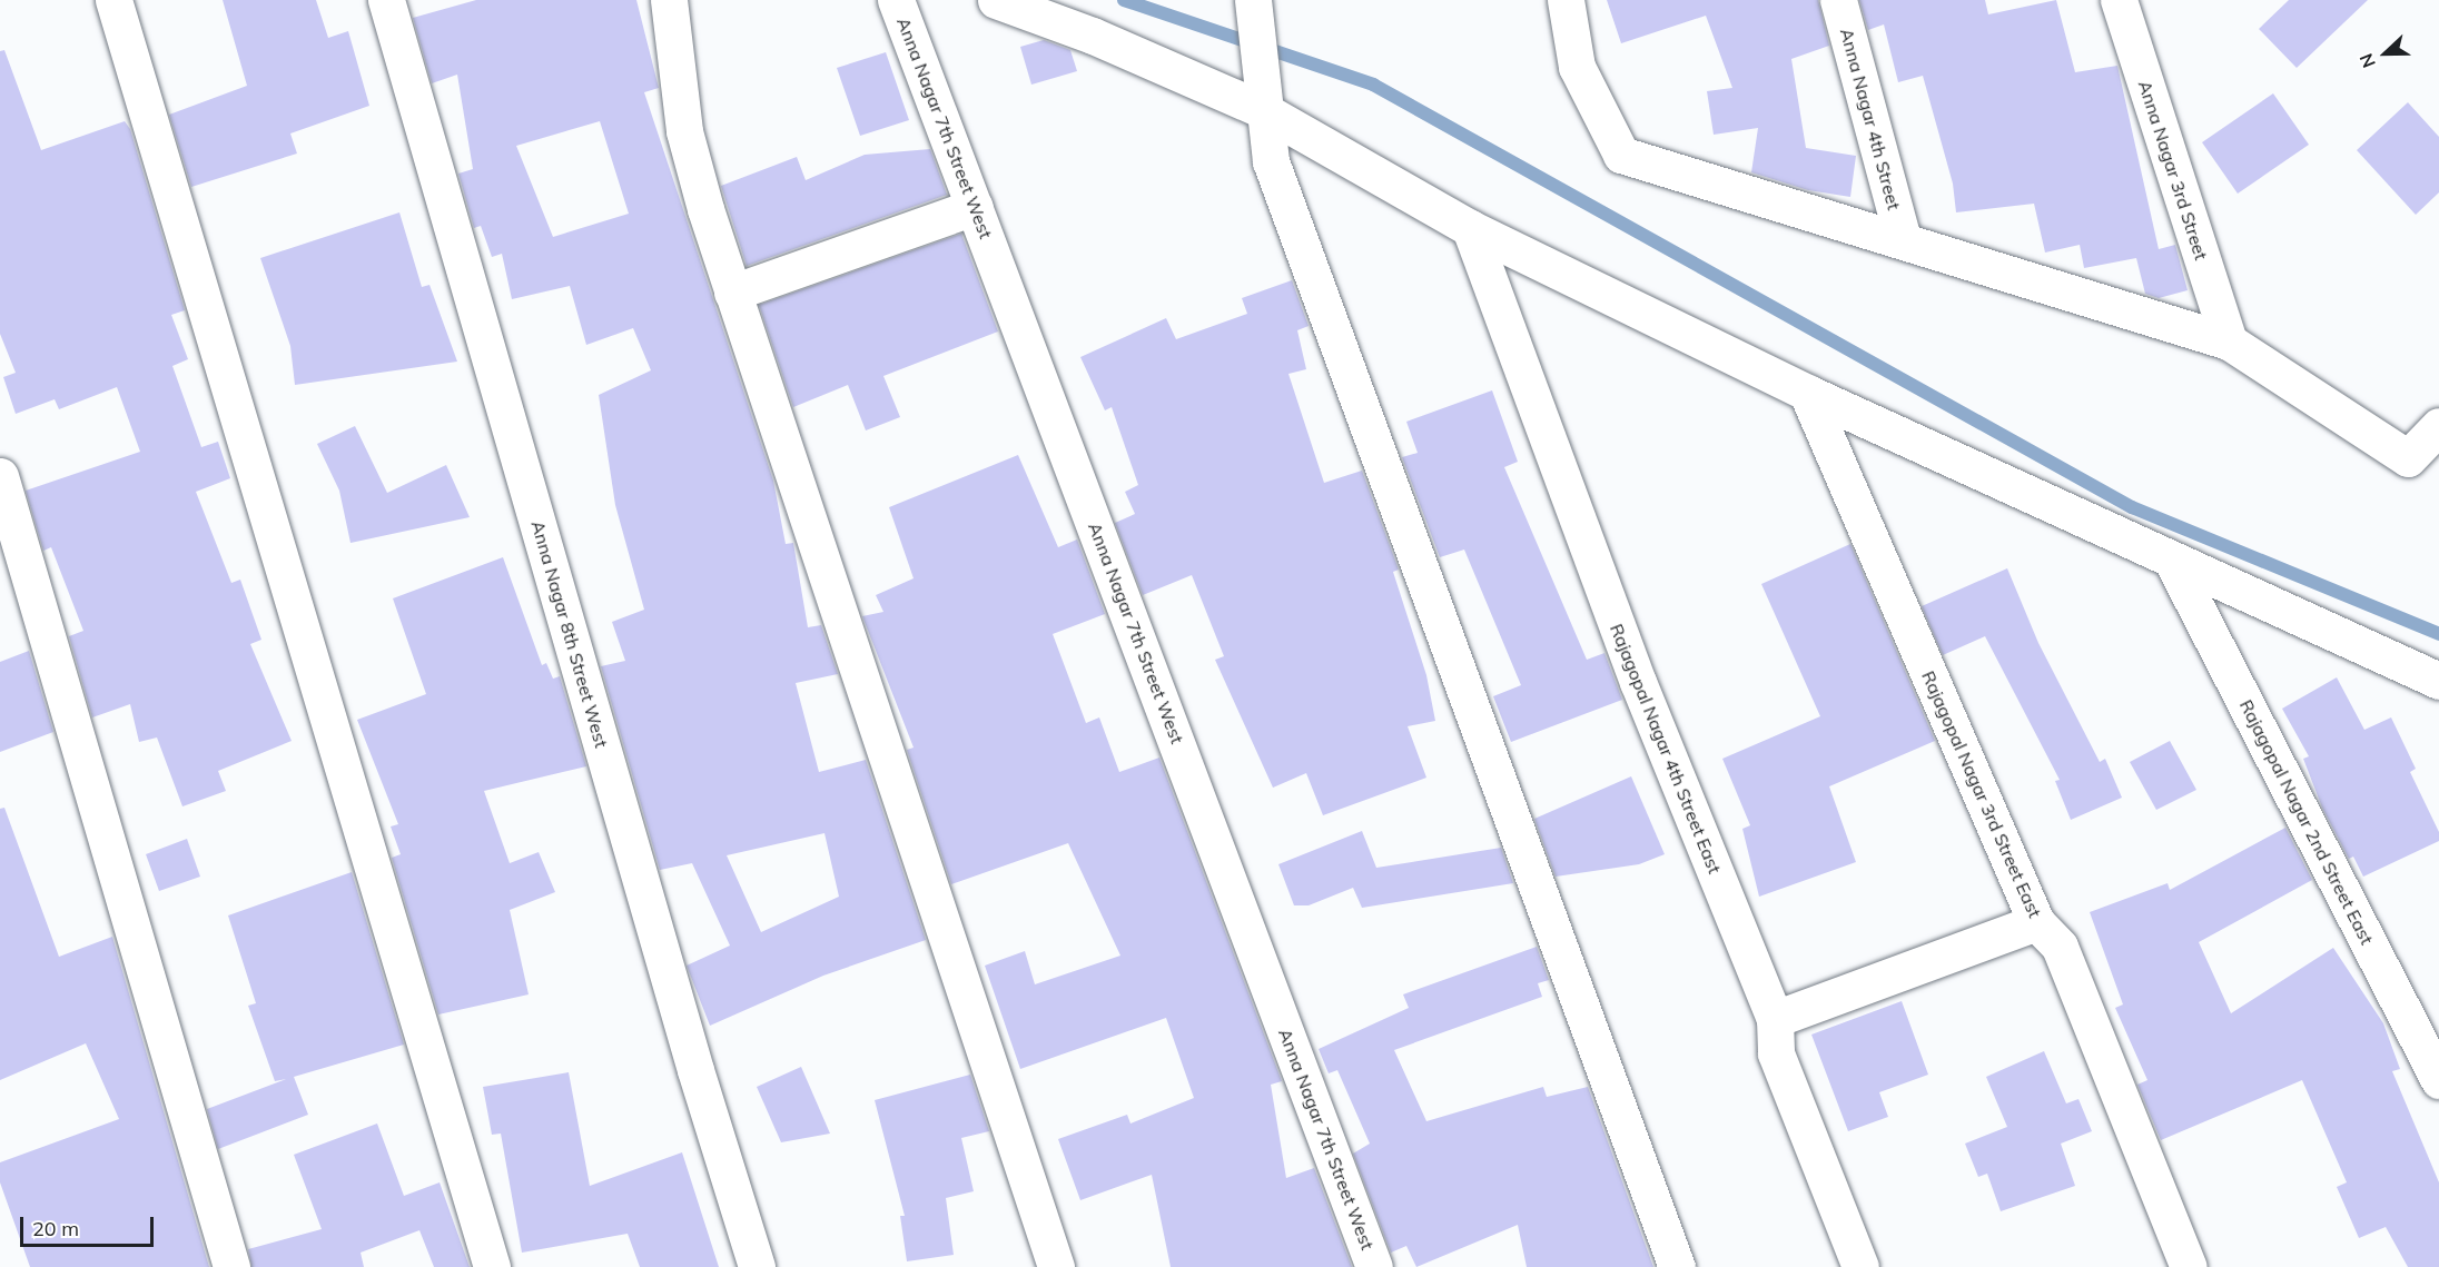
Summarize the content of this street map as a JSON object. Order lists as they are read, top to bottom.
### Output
{
  "streets": {
    "street": [
      "Anna Nagar 4th Street",
      "Anna Nagar 7th Street West",
      "Anna Nagar 3rd Street",
      "Anna Nagar 8th Street West",
      "Rajagopal Nagar 4th Street East",
      "Rajagopal Nagar 3rd Street East",
      "Rajagopal Nagar 2nd Street East"
    ]
  },
  "scale_bar": "20 m",
  "north": "left"
}
